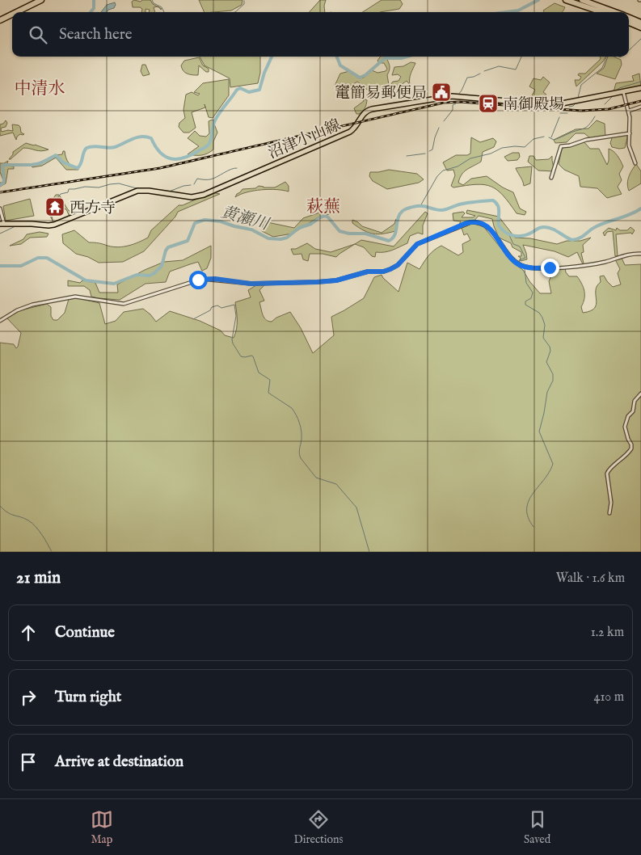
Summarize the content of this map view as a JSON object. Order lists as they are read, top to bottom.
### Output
{
  "streets": {
    "main road": ["沼津小山線"]
  },
  "districts": ["中清水", "萩蕪"],
  "water": ["黄瀬川"],
  "places": {
    "public building": ["竃簡易郵便局"],
    "station": ["南御殿場"],
    "temple": ["西方寺"]
  },
  "page": {
    "search": "Search here",
    "heading": ["21 min", "Walk · 1.6 km"],
    "list": [
      ["Continue", "1.2 km"],
      ["Turn right", "410 m"],
      "Arrive at destination"
    ],
    "nav": ["Map", "Directions", "Saved"]
  }
}
